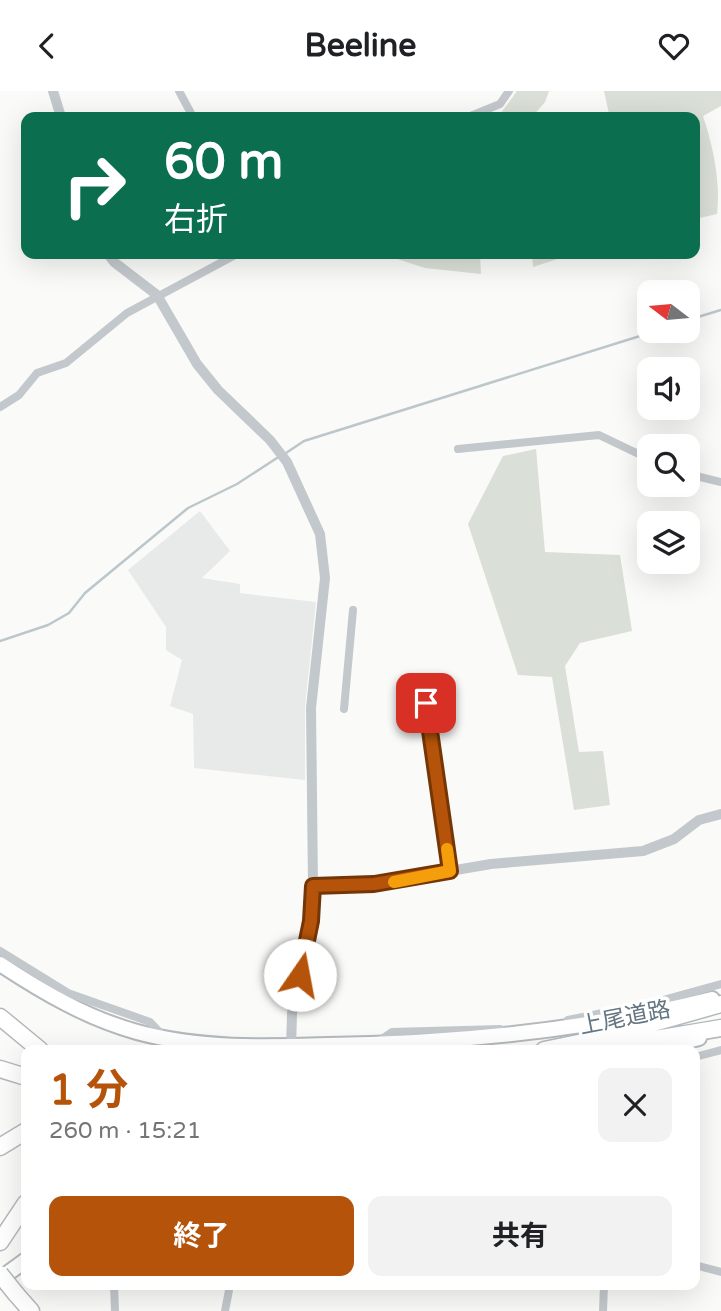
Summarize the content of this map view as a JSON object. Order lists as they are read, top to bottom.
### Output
{
  "streets": {
    "highway": ["上尾道路"]
  },
  "north": "left",
  "page": {
    "header": "Beeline",
    "turn": ["60 m", "右折"],
    "heading": ["1 分", "260 m · 15:21"],
    "buttons": ["終了", "共有"]
  }
}
